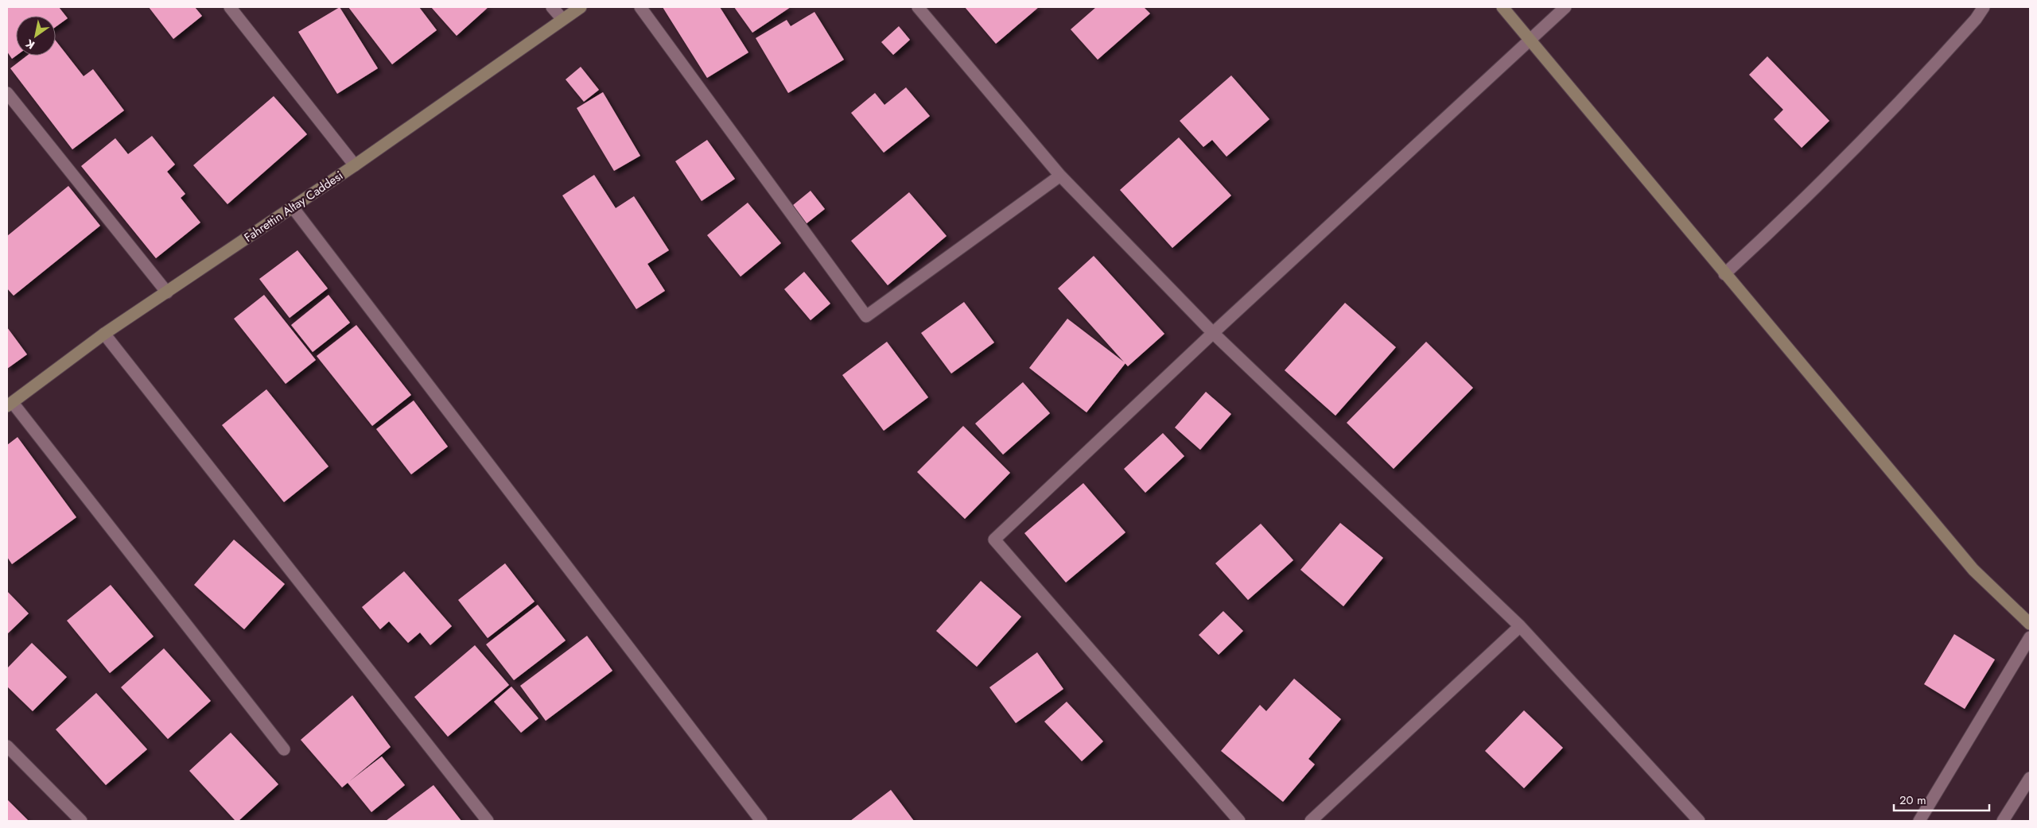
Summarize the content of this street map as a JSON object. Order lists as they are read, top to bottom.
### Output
{
  "streets": {
    "street": ["Fahrettin Altay Caddesi"]
  },
  "scale_bar": "20 m",
  "north": "bottom left"
}
